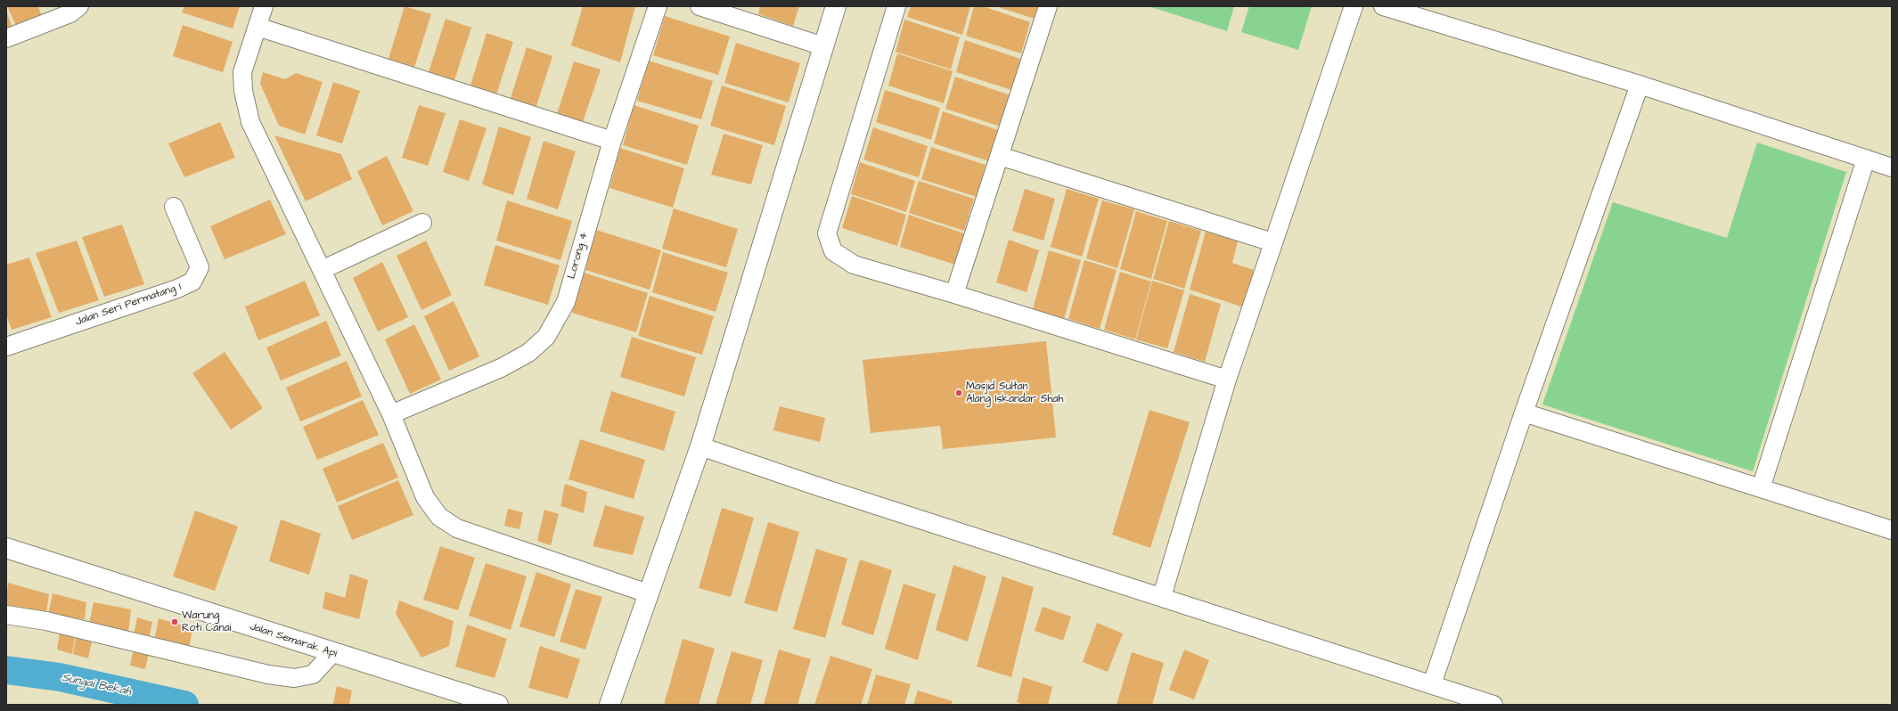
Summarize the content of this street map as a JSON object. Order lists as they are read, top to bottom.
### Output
{
  "streets": {
    "street": ["Lorong 4", "Jalan Seri Permatang 1", "Jalan Semarak Api"]
  },
  "water": ["Sungai Bekah"],
  "places": ["Masjid Sultan Alang Iskandar Shah", "Warung Roti Canai"]
}
